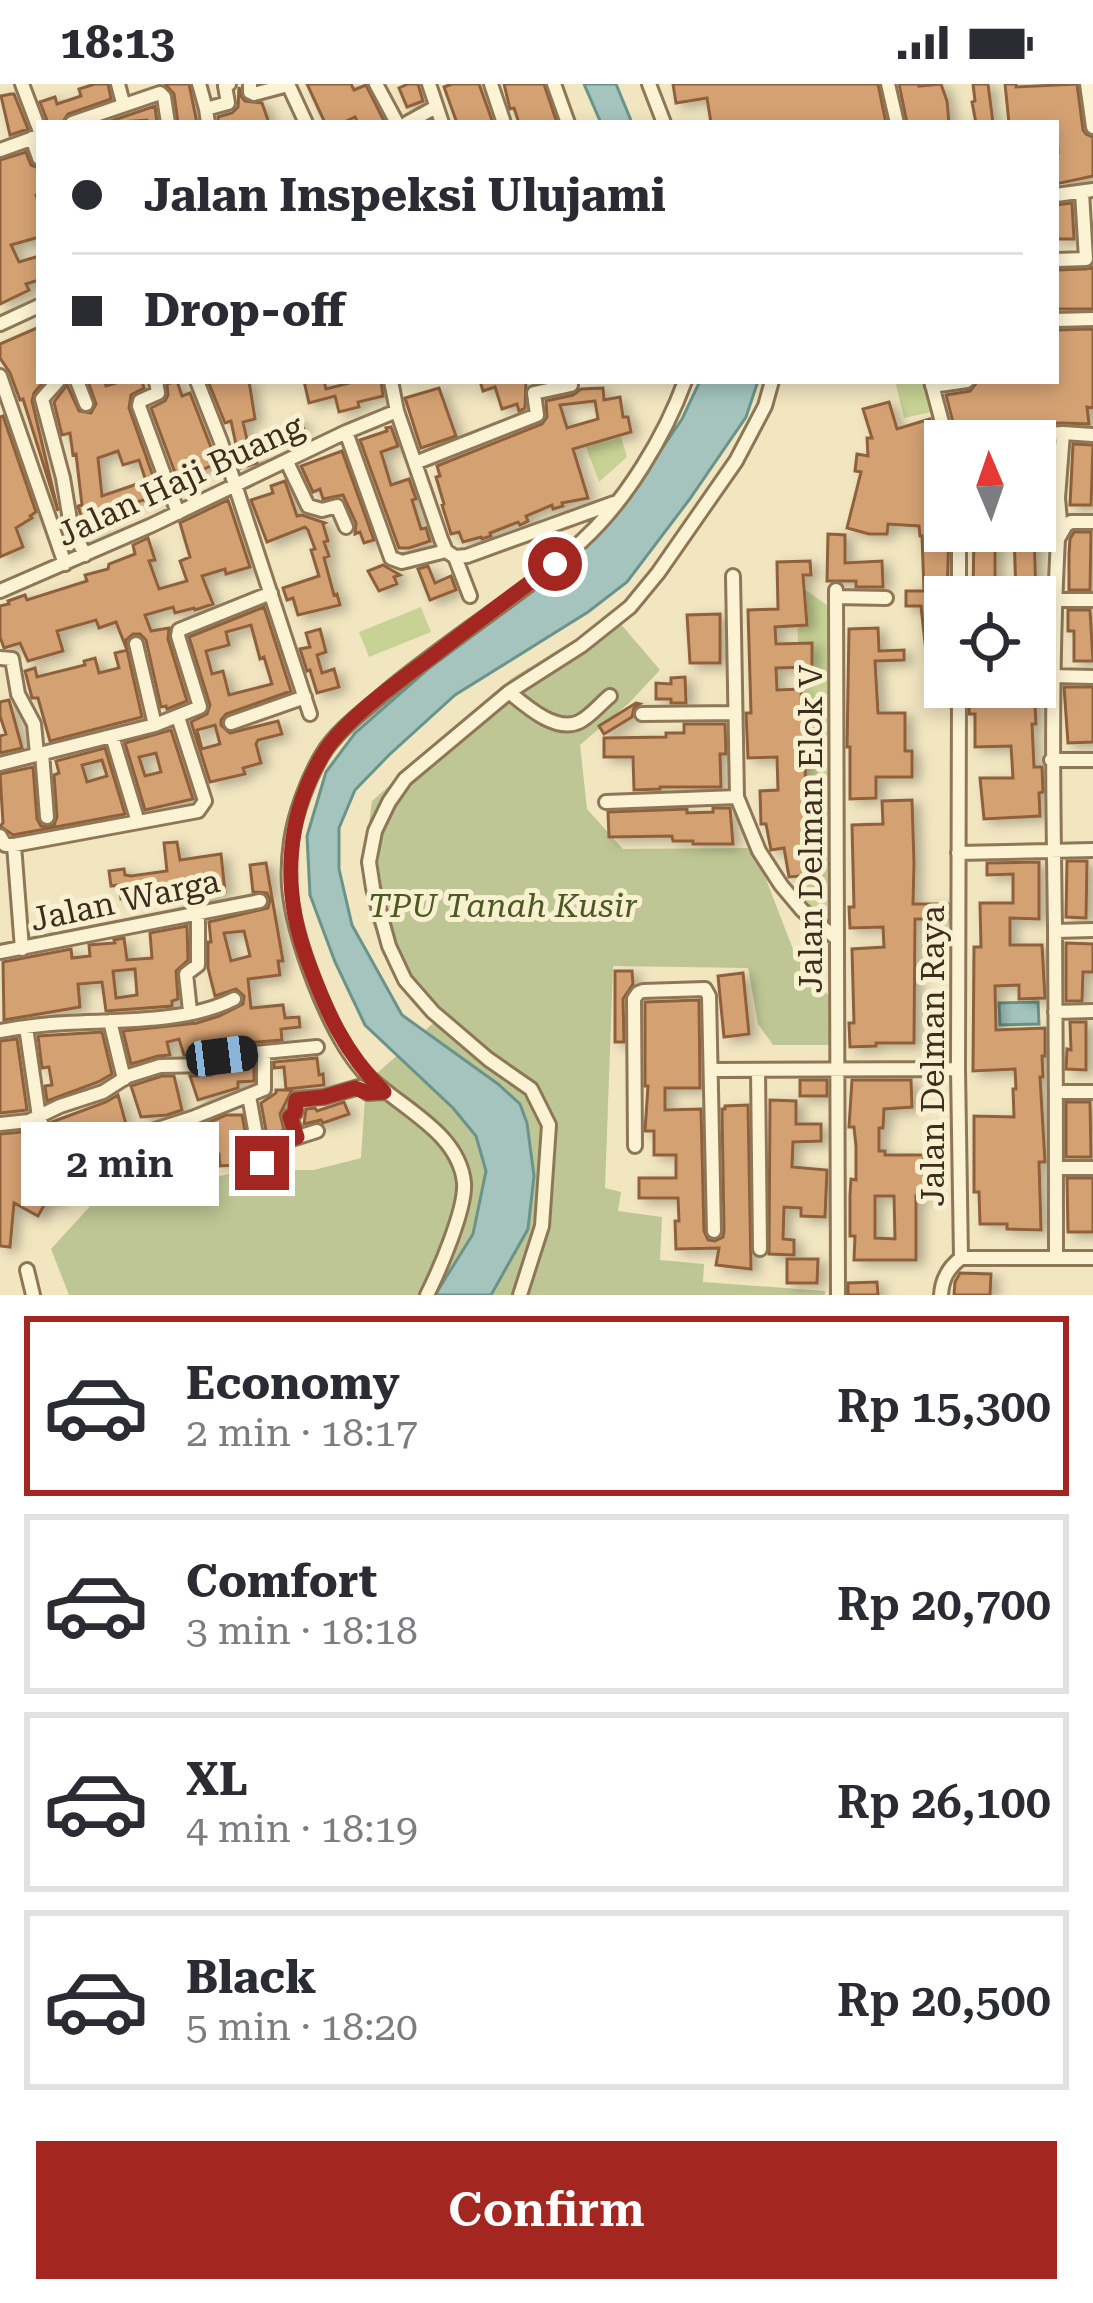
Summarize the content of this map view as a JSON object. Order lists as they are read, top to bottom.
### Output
{
  "streets": {
    "street": [
      "Jalan Haji Buang",
      "Jalan Delman Elok V",
      "Jalan Warga",
      "Jalan Delman Raya"
    ]
  },
  "parks": ["TPU Tanah Kusir"],
  "north": "top",
  "page": {
    "status": "18:13",
    "banner": ["Jalan Inspeksi Ulujami", "Drop-off"],
    "bubble": "2 min",
    "list": [
      {
        "name": "Economy",
        "note": "2 min · 18:17",
        "value": "Rp 15,300"
      },
      {
        "name": "Comfort",
        "note": "3 min · 18:18",
        "value": "Rp 20,700"
      },
      {
        "name": "XL",
        "note": "4 min · 18:19",
        "value": "Rp 26,100"
      },
      {
        "name": "Black",
        "note": "5 min · 18:20",
        "value": "Rp 20,500"
      }
    ],
    "buttons": "Confirm"
  }
}
